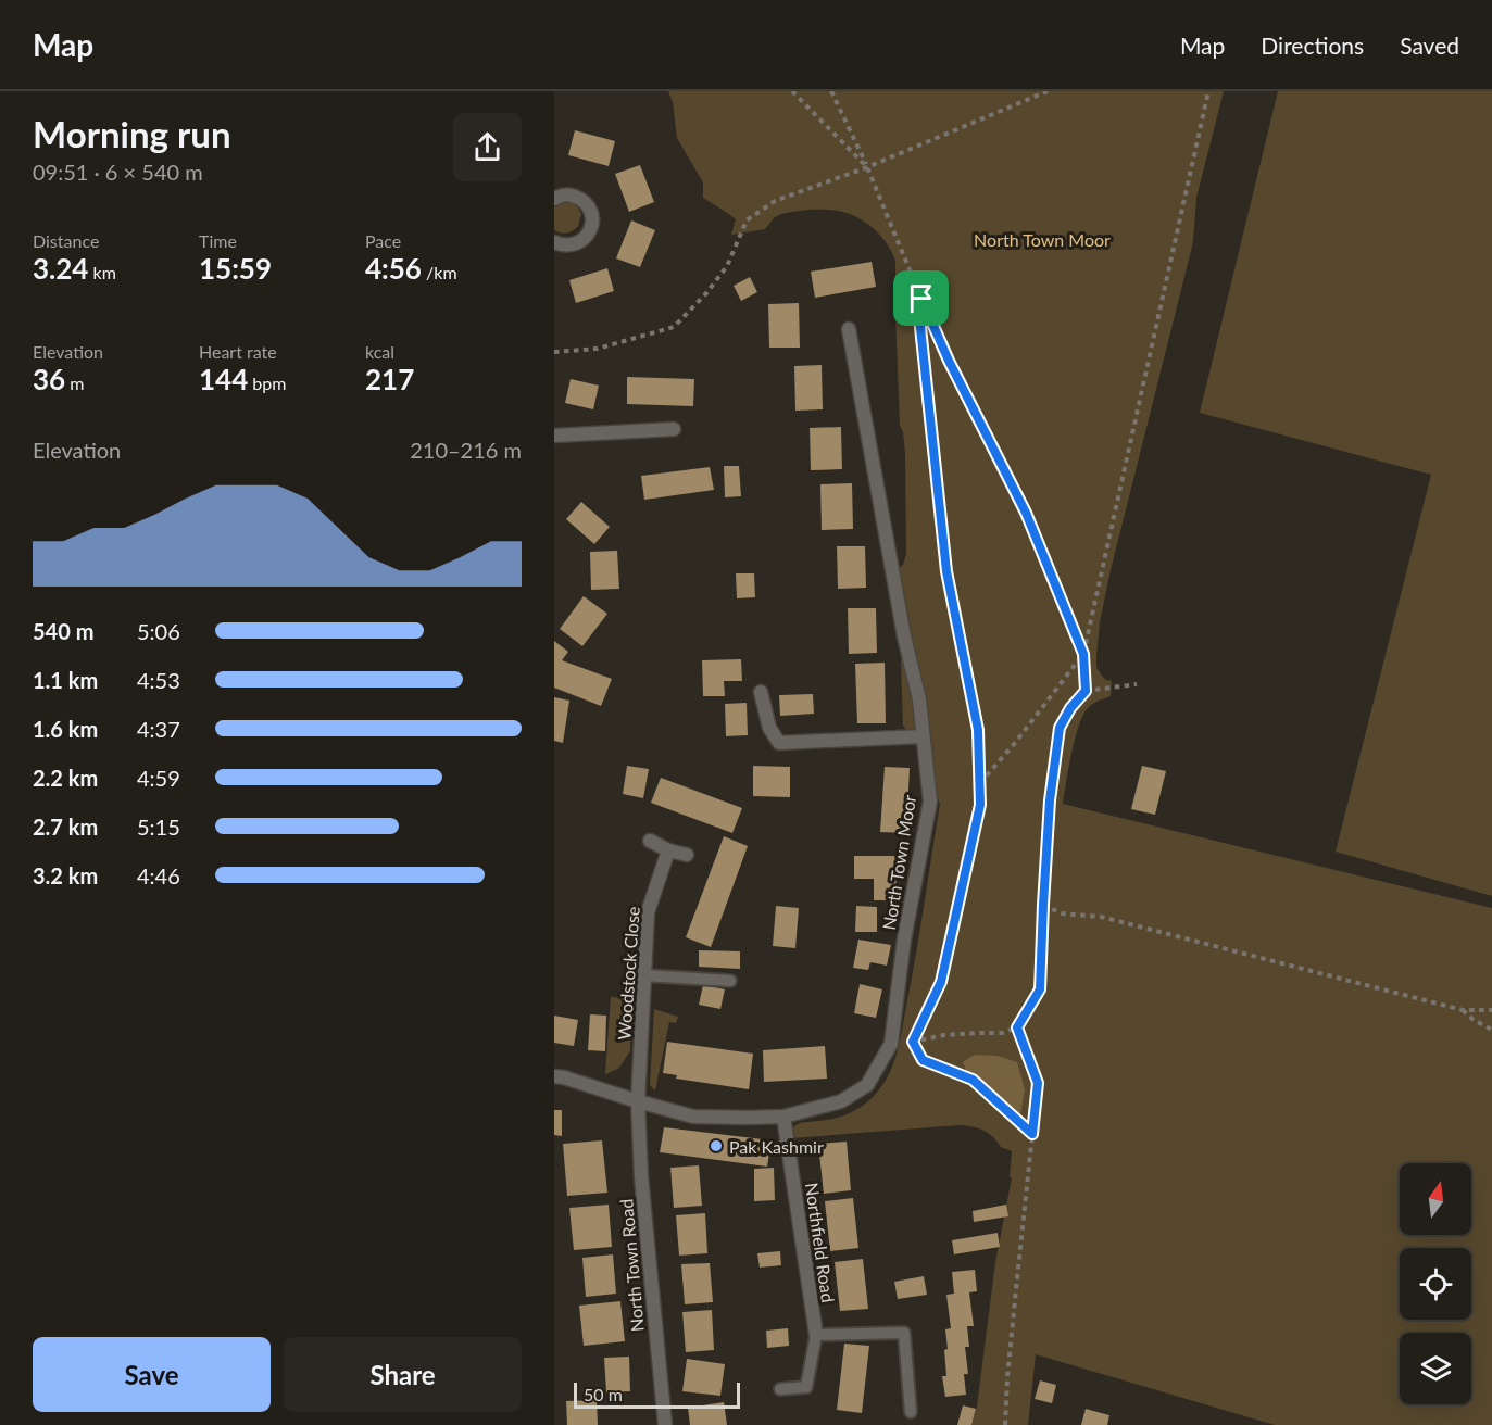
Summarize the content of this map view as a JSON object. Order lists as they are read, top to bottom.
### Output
{
  "streets": {
    "street": [
      "North Town Moor",
      "Woodstock Close",
      "Northfield Road",
      "North Town Road"
    ]
  },
  "crossings": [
    ["North Town Moor", "Woodstock Close"],
    ["North Town Moor", "Northfield Road"],
    ["North Town Moor", "North Town Road"],
    ["Woodstock Close", "North Town Road"]
  ],
  "parks": ["North Town Moor"],
  "places": ["Pak Kashmir"],
  "scale_bar": "50 m",
  "north": "top",
  "page": {
    "header": "Map",
    "nav": ["Map", "Directions", "Saved"],
    "heading": ["Morning run", "09:51 · 6 × 540 m"],
    "stats": [
      ["Distance", "3.24 km"],
      ["Time", "15:59"],
      ["Pace", "4:56 /km"],
      ["Elevation", "36 m"],
      ["Heart rate", "144 bpm"],
      ["kcal", "217"]
    ],
    "chart": ["Elevation", "210–216 m"],
    "list": [
      {
        "name": "540 m",
        "note": "5:06"
      },
      {
        "name": "1.1 km",
        "note": "4:53"
      },
      {
        "name": "1.6 km",
        "note": "4:37"
      },
      {
        "name": "2.2 km",
        "note": "4:59"
      },
      {
        "name": "2.7 km",
        "note": "5:15"
      },
      {
        "name": "3.2 km",
        "note": "4:46"
      }
    ],
    "buttons": ["Save", "Share"],
    "scale": "50 m"
  }
}
